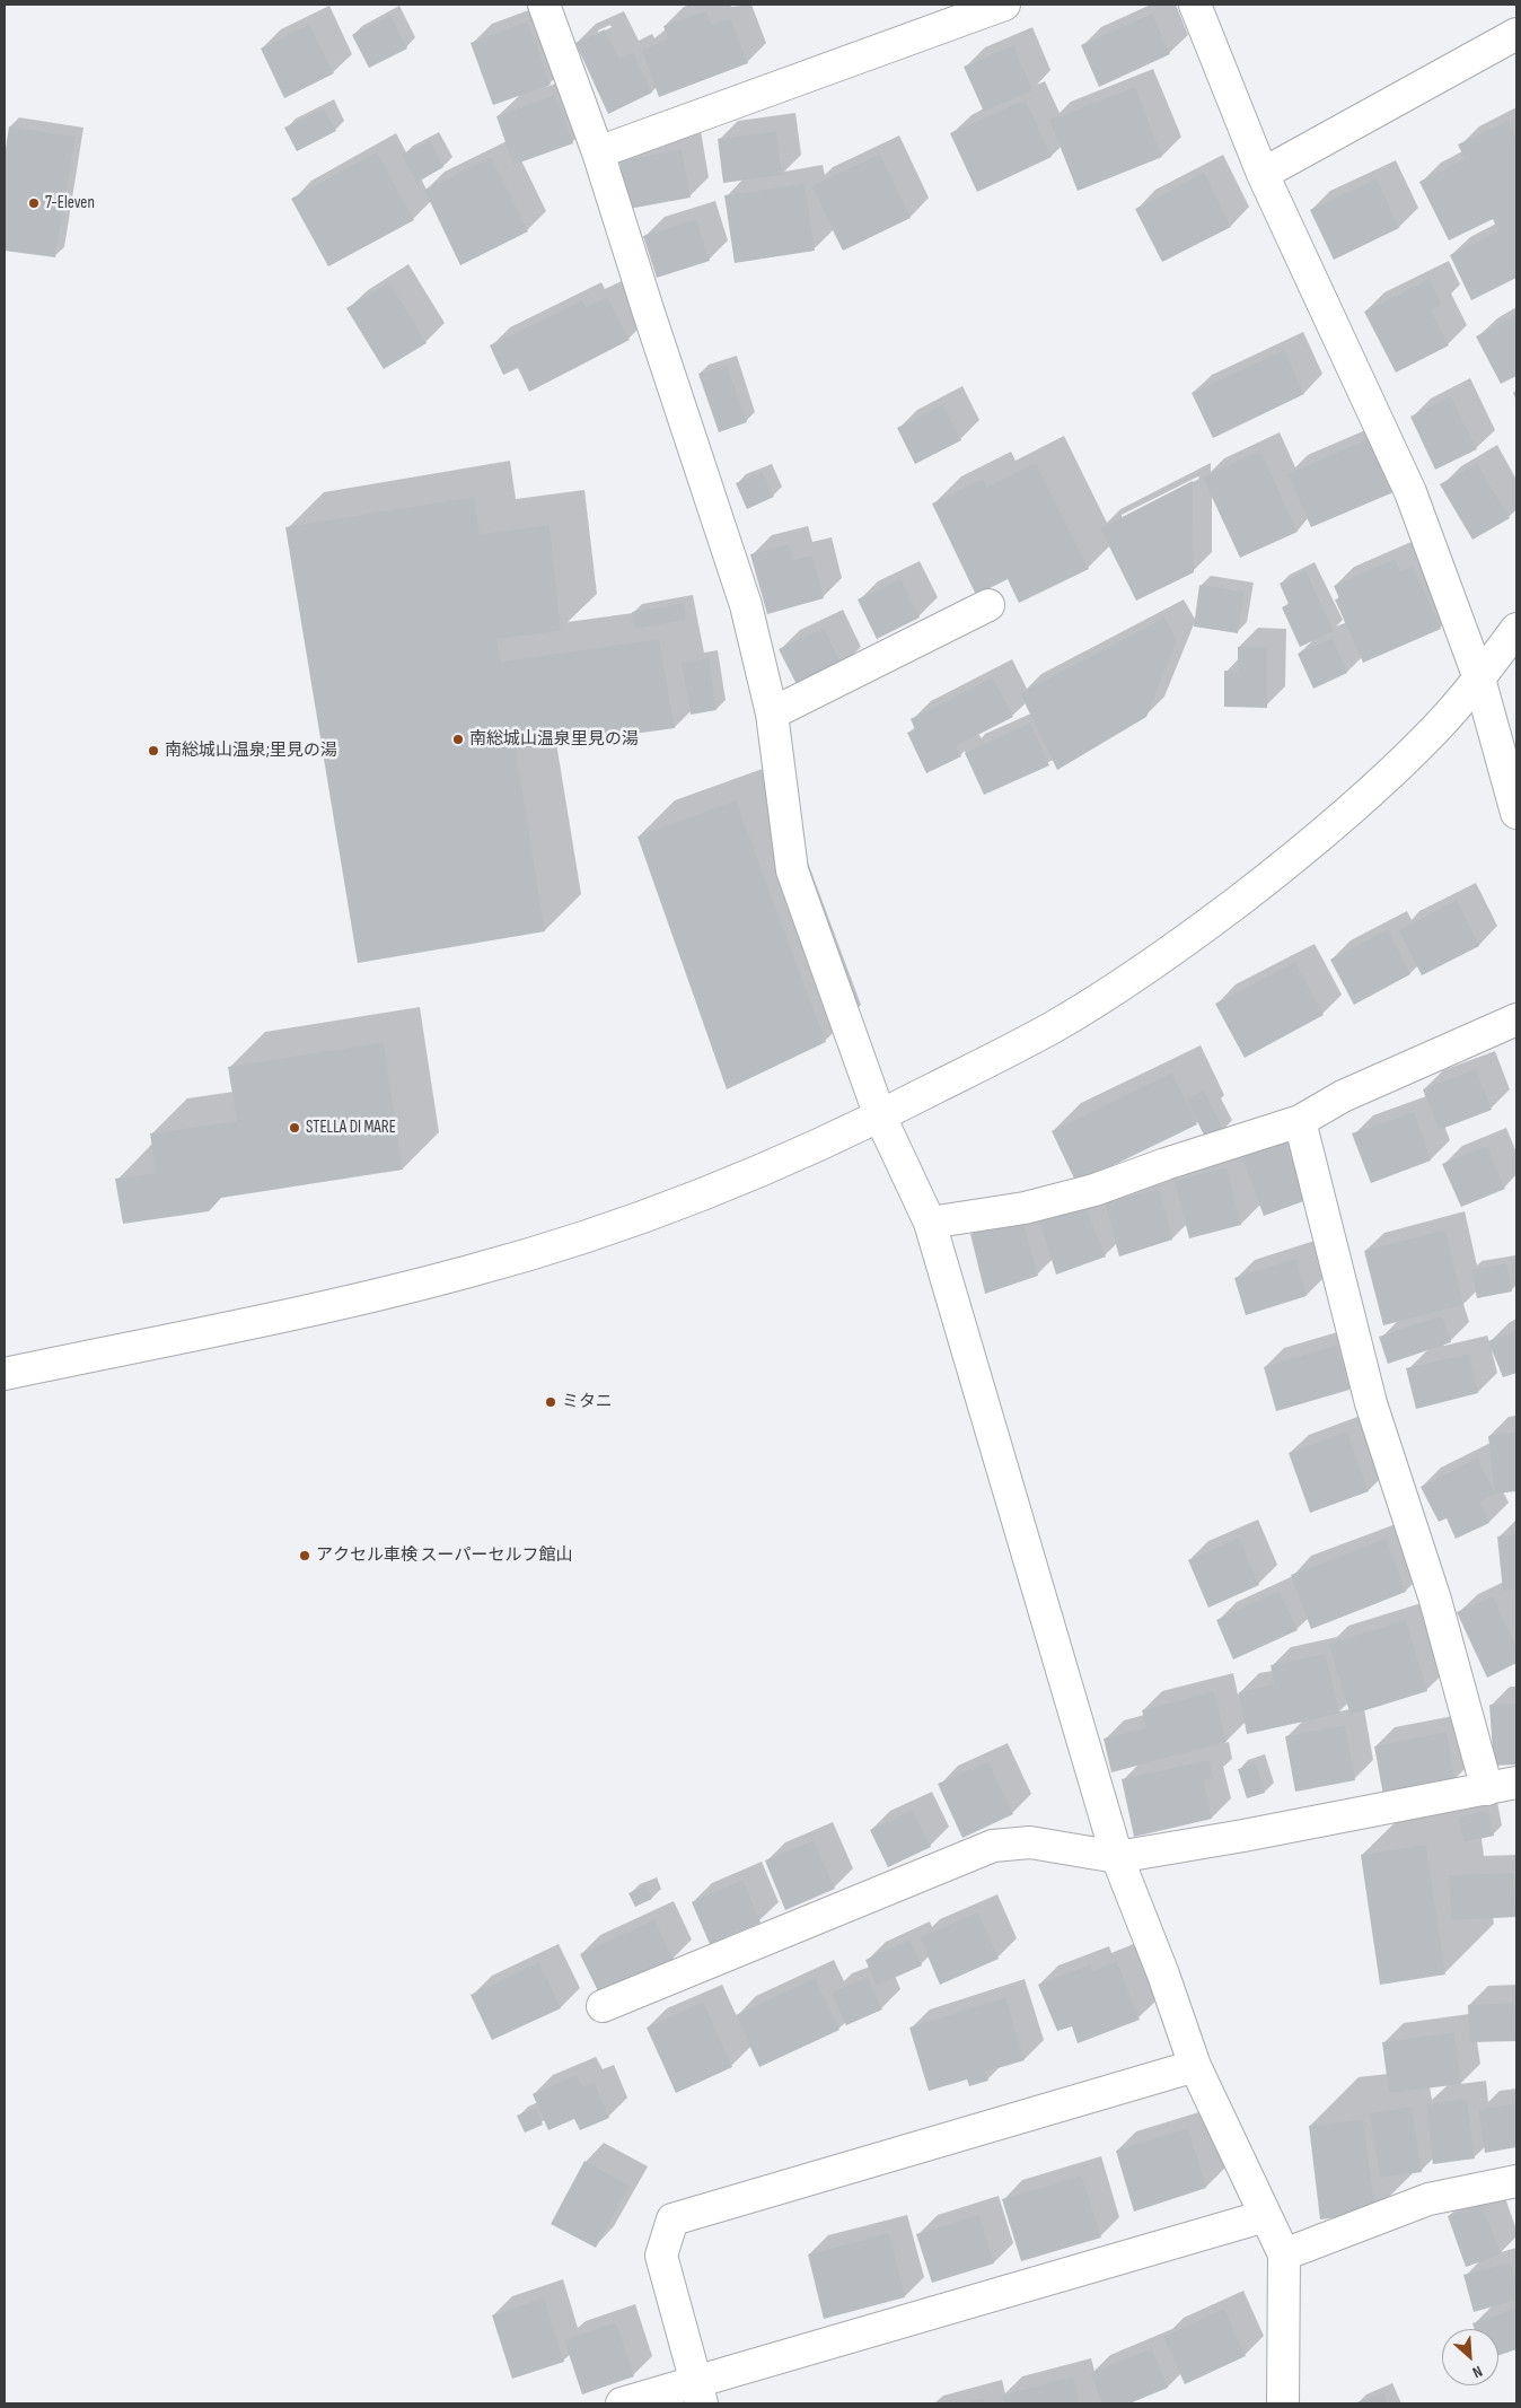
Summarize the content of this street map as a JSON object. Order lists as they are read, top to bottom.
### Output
{
  "places": [
    "7-Eleven",
    "南総城山温泉里見の湯",
    "南総城山温泉;里見の湯",
    "STELLA DI MARE",
    "ミタニ",
    "アクセル車検 スーパーセルフ館山"
  ],
  "north": "bottom right"
}
